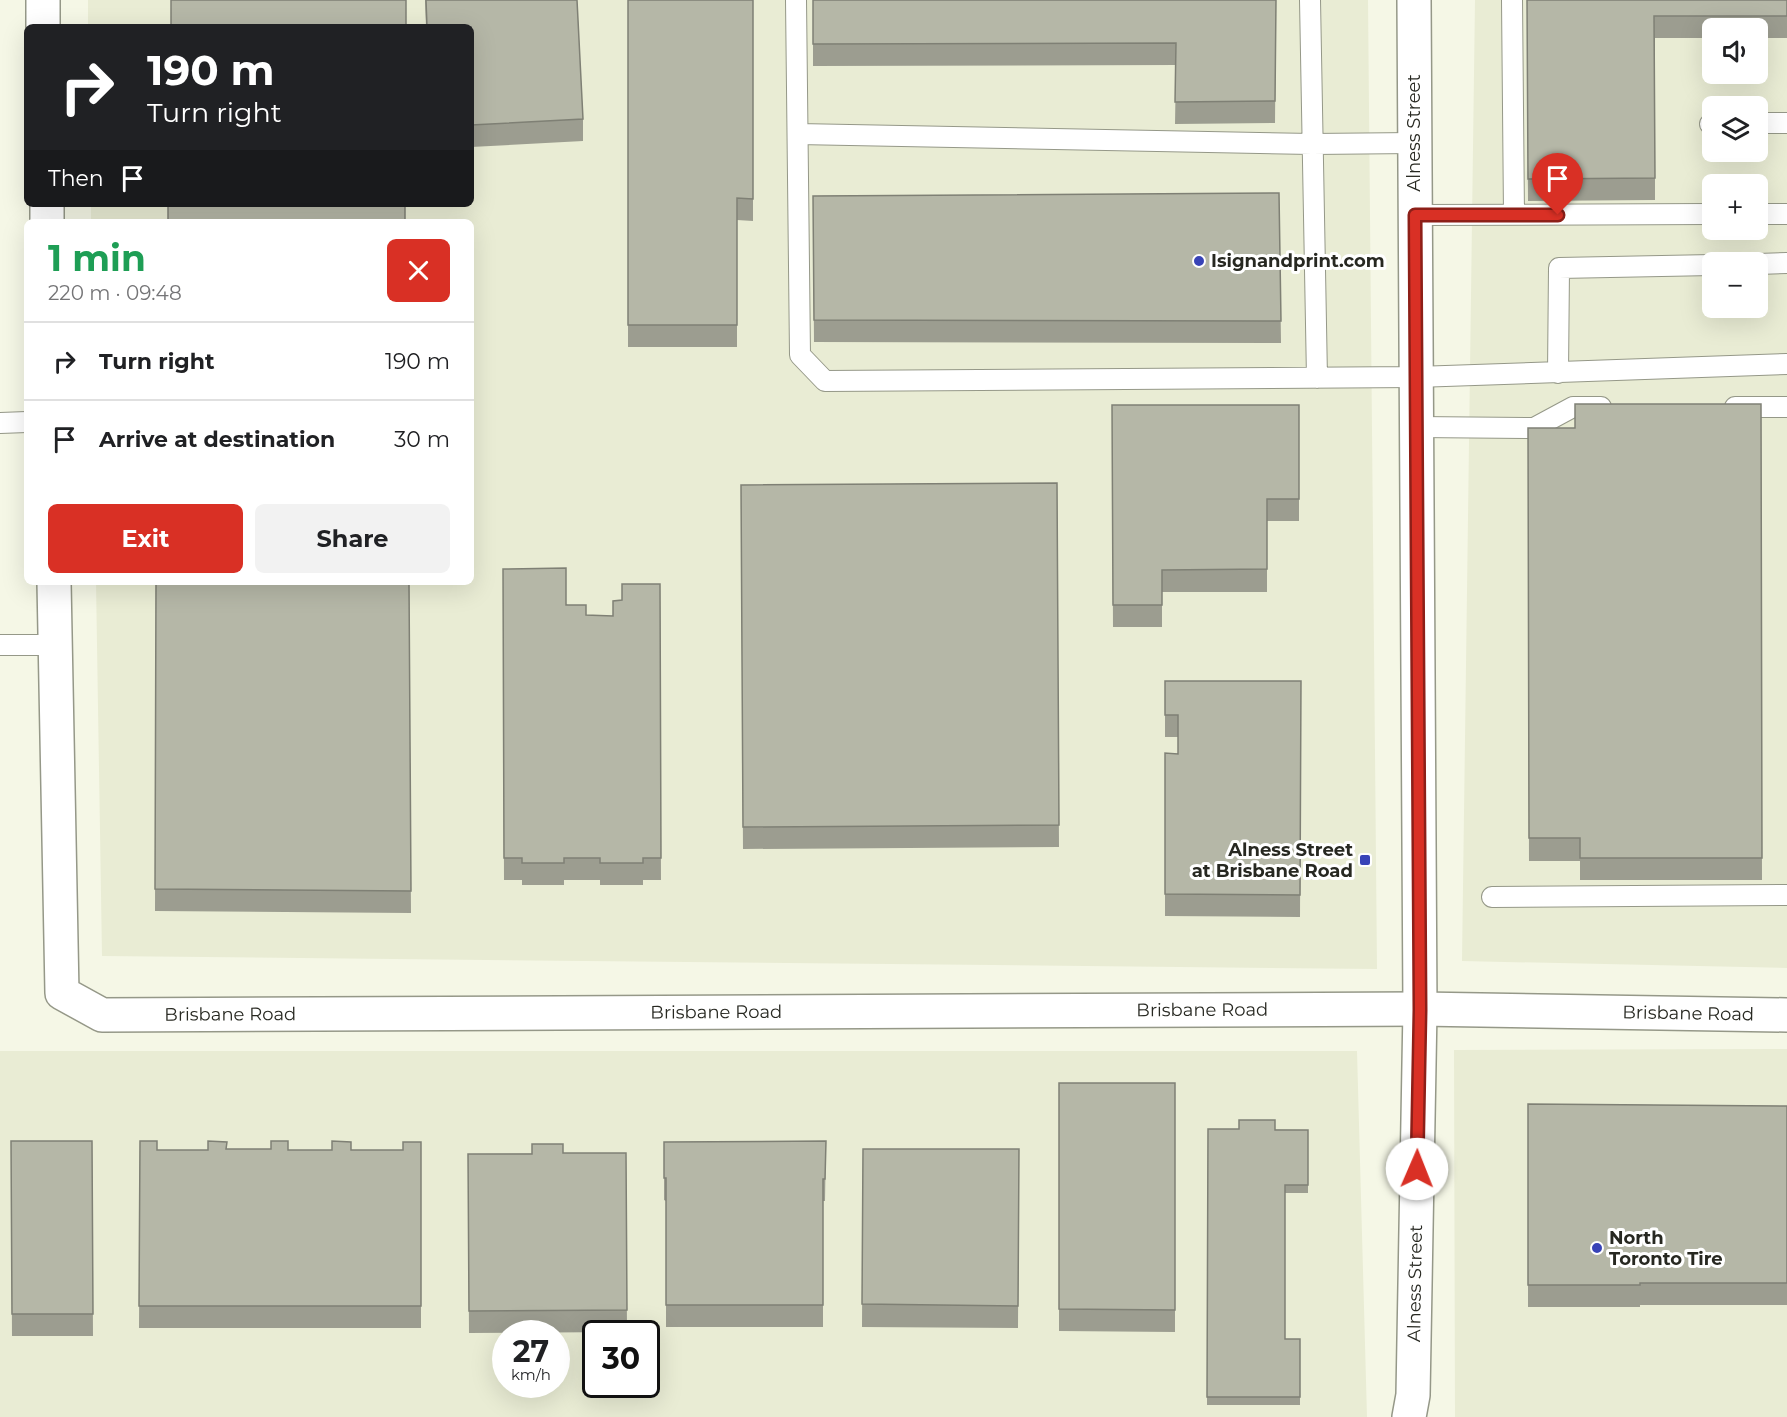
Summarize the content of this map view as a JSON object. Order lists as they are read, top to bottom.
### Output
{
  "streets": {
    "street": ["Alness Street", "Brisbane Road"]
  },
  "crossings": [
    ["Alness Street", "Brisbane Road"]
  ],
  "places": {
    "other": ["Isignandprint.com", "North Toronto Tire"],
    "transit": ["Alness Street at Brisbane Road"]
  },
  "page": {
    "map_buttons": ["+", "−"],
    "turn": ["190 m", "Turn right"],
    "then": "Then",
    "heading": ["1 min", "220 m · 09:48"],
    "list": [
      {
        "name": "Turn right",
        "value": "190 m"
      },
      {
        "name": "Arrive at destination",
        "value": "30 m"
      }
    ],
    "buttons": ["Exit", "Share"],
    "speed": "27 km/h",
    "limit": "30"
  }
}
